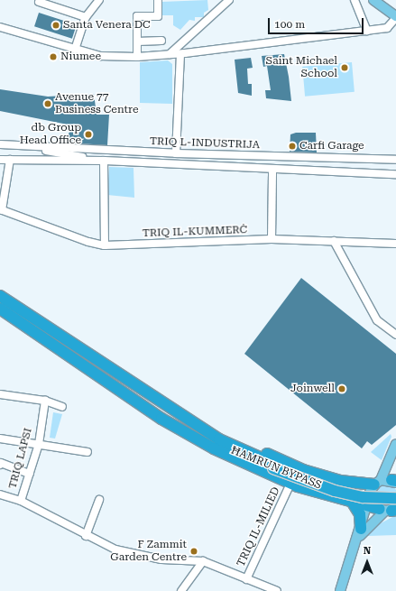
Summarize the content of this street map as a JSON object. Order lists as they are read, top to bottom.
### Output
{
  "streets": {
    "highway": ["ĦAMRUN BYPASS"],
    "street": [
      "TRIQ L-INDUSTRIJA",
      "TRIQ IL-KUMMERĊ",
      "TRIQ LAPSI",
      "TRIQ IL-MILIED"
    ]
  },
  "places": [
    "Santa Venera DC",
    "Niumee",
    "Saint Michael School",
    "Avenue 77 Business Centre",
    "db Group Head Office",
    "Carfi Garage",
    "Joinwell",
    "F Zammit Garden Centre"
  ],
  "scale_bar": "100 m",
  "north": "top"
}
